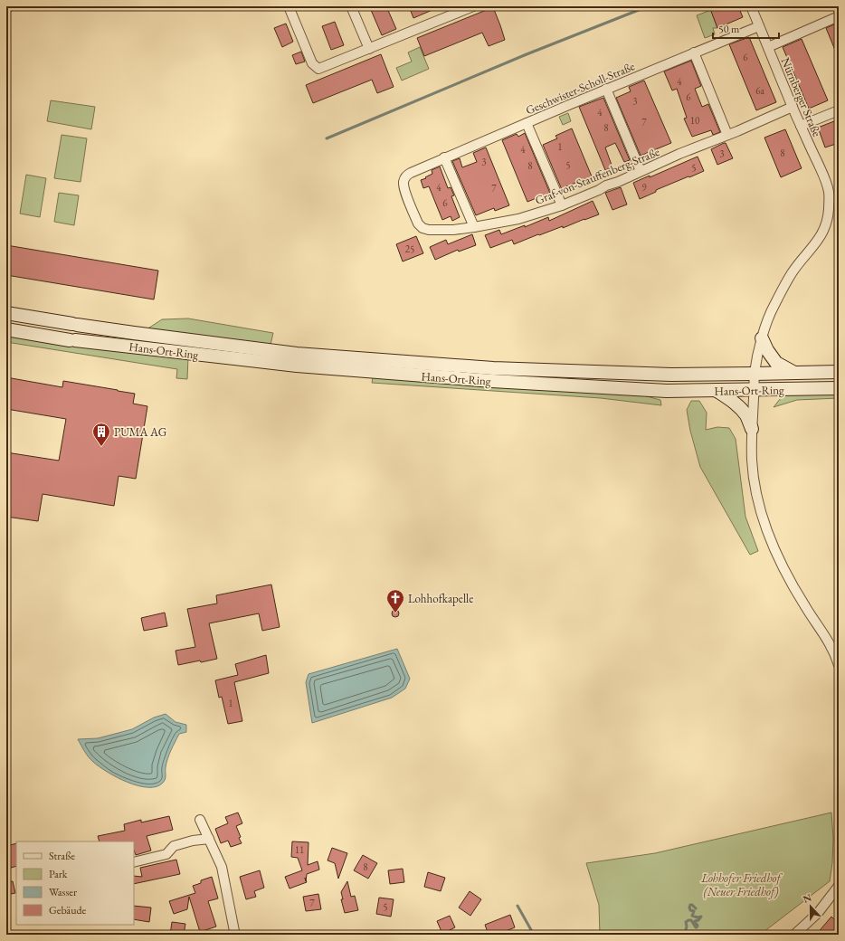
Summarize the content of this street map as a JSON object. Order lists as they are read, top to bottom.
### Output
{
  "streets": {
    "main road": ["Hans-Ort-Ring"],
    "street": ["Geschwister-Scholl-Straße", "Nürnberger Straße", "Graf-von-Stauffenberg-Straße"]
  },
  "crossings": [
    ["Geschwister-Scholl-Straße", "Nürnberger Straße"],
    ["Geschwister-Scholl-Straße", "Graf-von-Stauffenberg-Straße"],
    ["Nürnberger Straße", "Graf-von-Stauffenberg-Straße"],
    ["Nürnberger Straße", "Hans-Ort-Ring"]
  ],
  "parks": ["Lohhofer Friedhof (Neuer Friedhof)"],
  "places": {
    "building": ["PUMA AG"],
    "church": ["Lohhofkapelle"]
  },
  "house_numbers": [
    "6",
    "4",
    "6a",
    "6",
    "3",
    "4",
    "10",
    "7",
    "8",
    "1",
    "4",
    "8",
    "3",
    "3",
    "5",
    "8",
    "5",
    "4",
    "9",
    "7",
    "6",
    "25",
    "1",
    "11",
    "8",
    "7",
    "5"
  ],
  "legend": [
    "Straße",
    "Park",
    "Wasser",
    "Gebäude"
  ],
  "scale_bar": "50 m",
  "north": "top"
}
